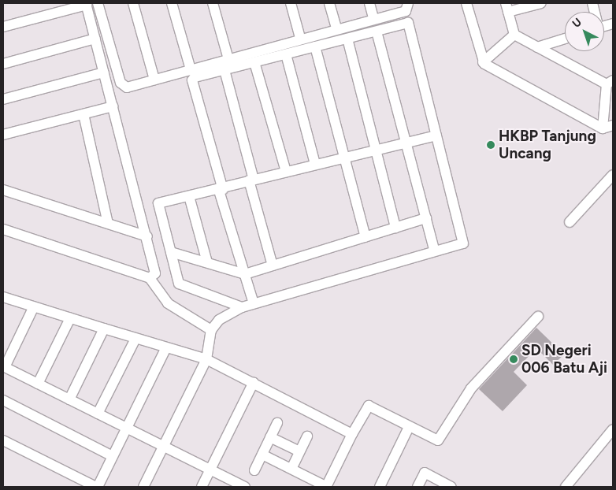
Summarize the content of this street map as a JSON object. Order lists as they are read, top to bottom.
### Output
{
  "places": ["HKBP Tanjung Uncang", "SD Negeri 006 Batu Aji"],
  "north": "top left"
}
